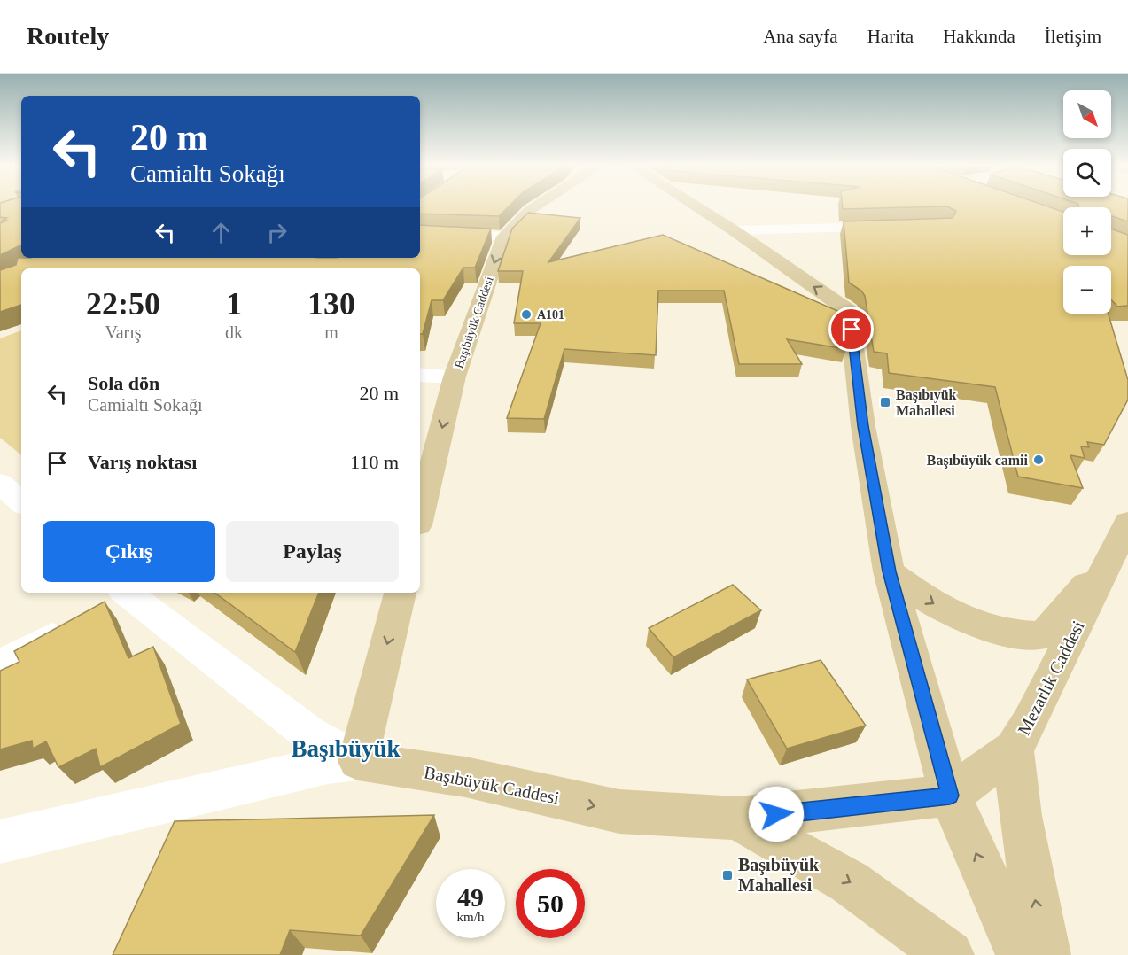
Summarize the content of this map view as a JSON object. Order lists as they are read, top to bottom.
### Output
{
  "streets": {
    "main road": ["Başıbüyük Caddesi", "Mezarlık Caddesi"]
  },
  "crossings": [
    ["Başıbüyük Caddesi", "Mezarlık Caddesi"]
  ],
  "districts": ["Başıbüyük"],
  "places": {
    "other": ["A101", "Başıbüyük camii"],
    "transit": ["Başıbıyük Mahallesi", "Başıbüyük Mahallesi"]
  },
  "north": "bottom right",
  "page": {
    "header": "Routely",
    "nav": [
      "Ana sayfa",
      "Harita",
      "Hakkında",
      "İletişim"
    ],
    "map_buttons": ["+", "−"],
    "turn": ["20 m", "Camialtı Sokağı"],
    "eta": [
      "22:50",
      "Varış",
      "1",
      "dk",
      "130",
      "m"
    ],
    "list": [
      {
        "name": "Sola dön",
        "note": "Camialtı Sokağı",
        "value": "20 m"
      },
      {
        "name": "Varış noktası",
        "value": "110 m"
      }
    ],
    "buttons": ["Çıkış", "Paylaş"],
    "speed": "49 km/h",
    "limit": "50"
  }
}
